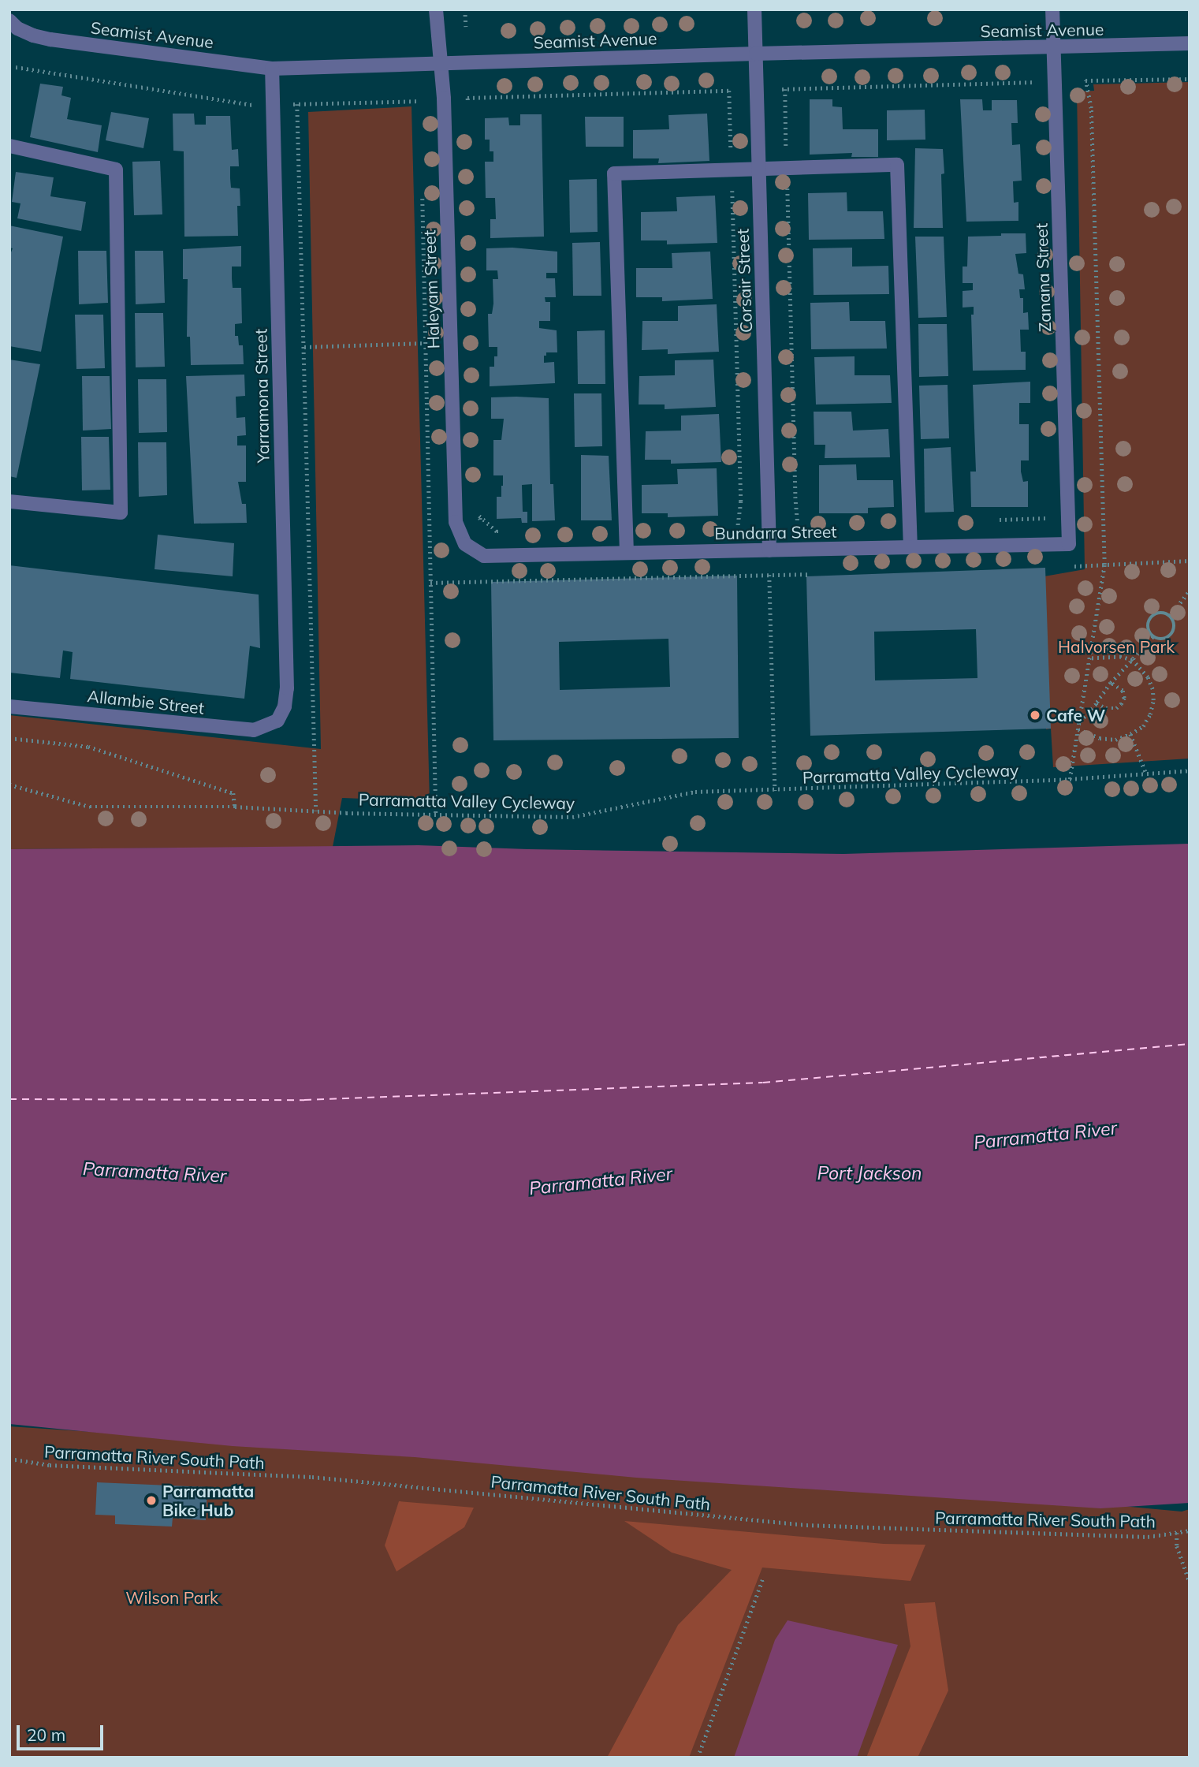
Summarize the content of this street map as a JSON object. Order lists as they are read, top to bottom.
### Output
{
  "streets": {
    "street": [
      "Seamist Avenue",
      "Zanana Street",
      "Corsair Street",
      "Haleyam Street",
      "Yarramona Street",
      "Bundarra Street",
      "Allambie Street"
    ],
    "path": ["Parramatta Valley Cycleway", "Parramatta River South Path"]
  },
  "crossings": [
    ["Seamist Avenue", "Zanana Street"],
    ["Seamist Avenue", "Corsair Street"],
    ["Seamist Avenue", "Haleyam Street"],
    ["Seamist Avenue", "Yarramona Street"],
    ["Zanana Street", "Bundarra Street"],
    ["Corsair Street", "Bundarra Street"],
    ["Haleyam Street", "Bundarra Street"],
    ["Yarramona Street", "Allambie Street"]
  ],
  "water": ["Parramatta River", "Port Jackson"],
  "parks": ["Halvorsen Park", "Wilson Park"],
  "places": ["Cafe W", "Parramatta Bike Hub"],
  "scale_bar": "20 m"
}
